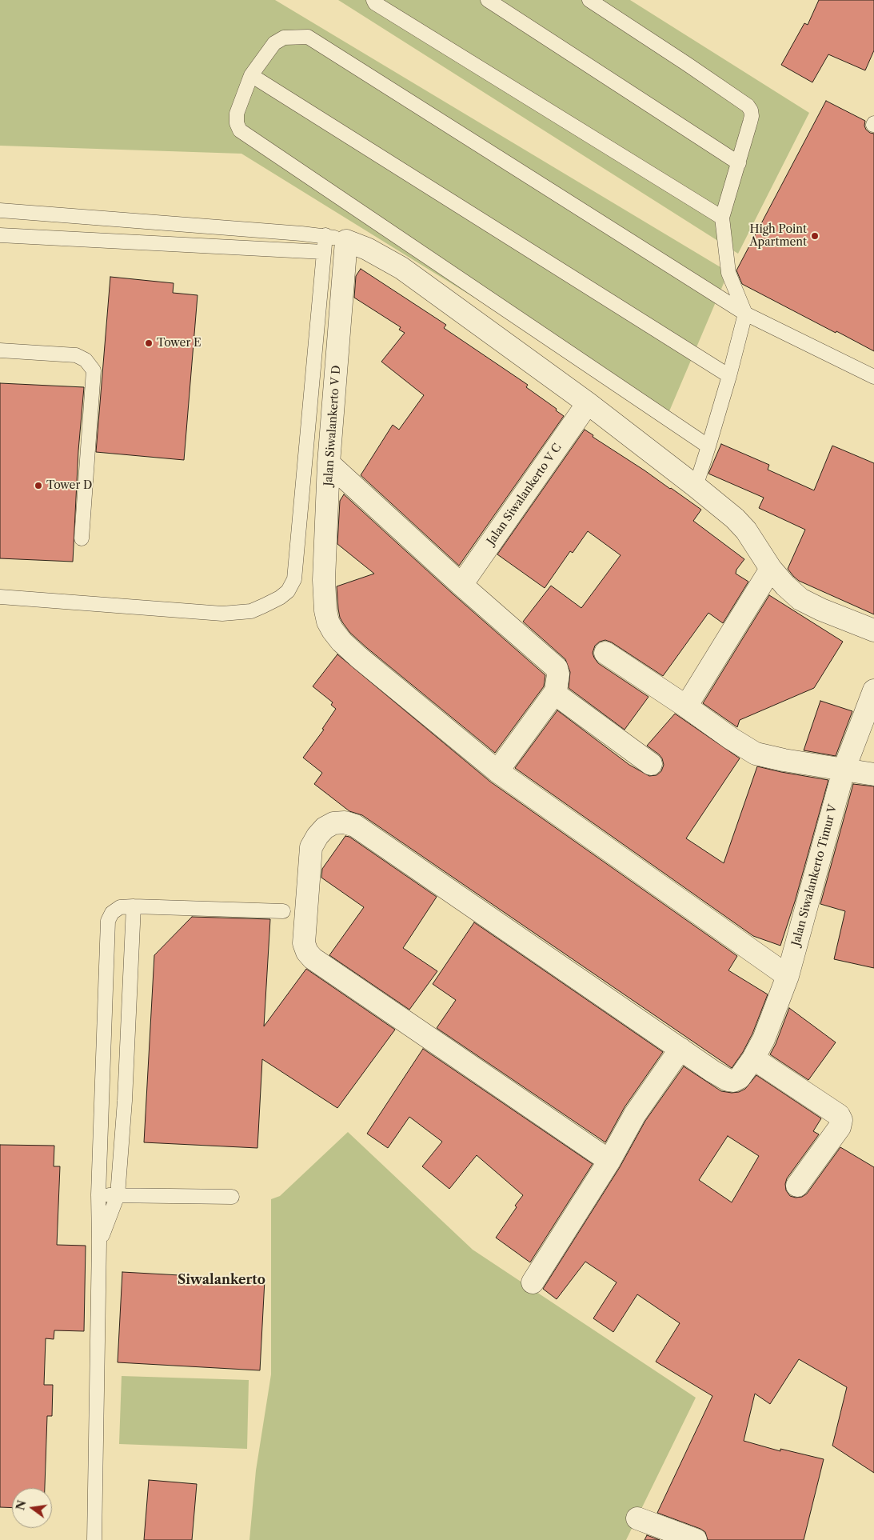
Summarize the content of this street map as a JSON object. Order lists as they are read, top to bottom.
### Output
{
  "streets": {
    "street": ["Jalan Siwalankerto V D", "Jalan Siwalankerto V C", "Jalan Siwalankerto Timur V"]
  },
  "crossings": [
    ["Jalan Siwalankerto V D", "Jalan Siwalankerto Timur V"]
  ],
  "districts": ["Siwalankerto"],
  "places": ["High Point Apartment", "Tower E", "Tower D"],
  "north": "left"
}
